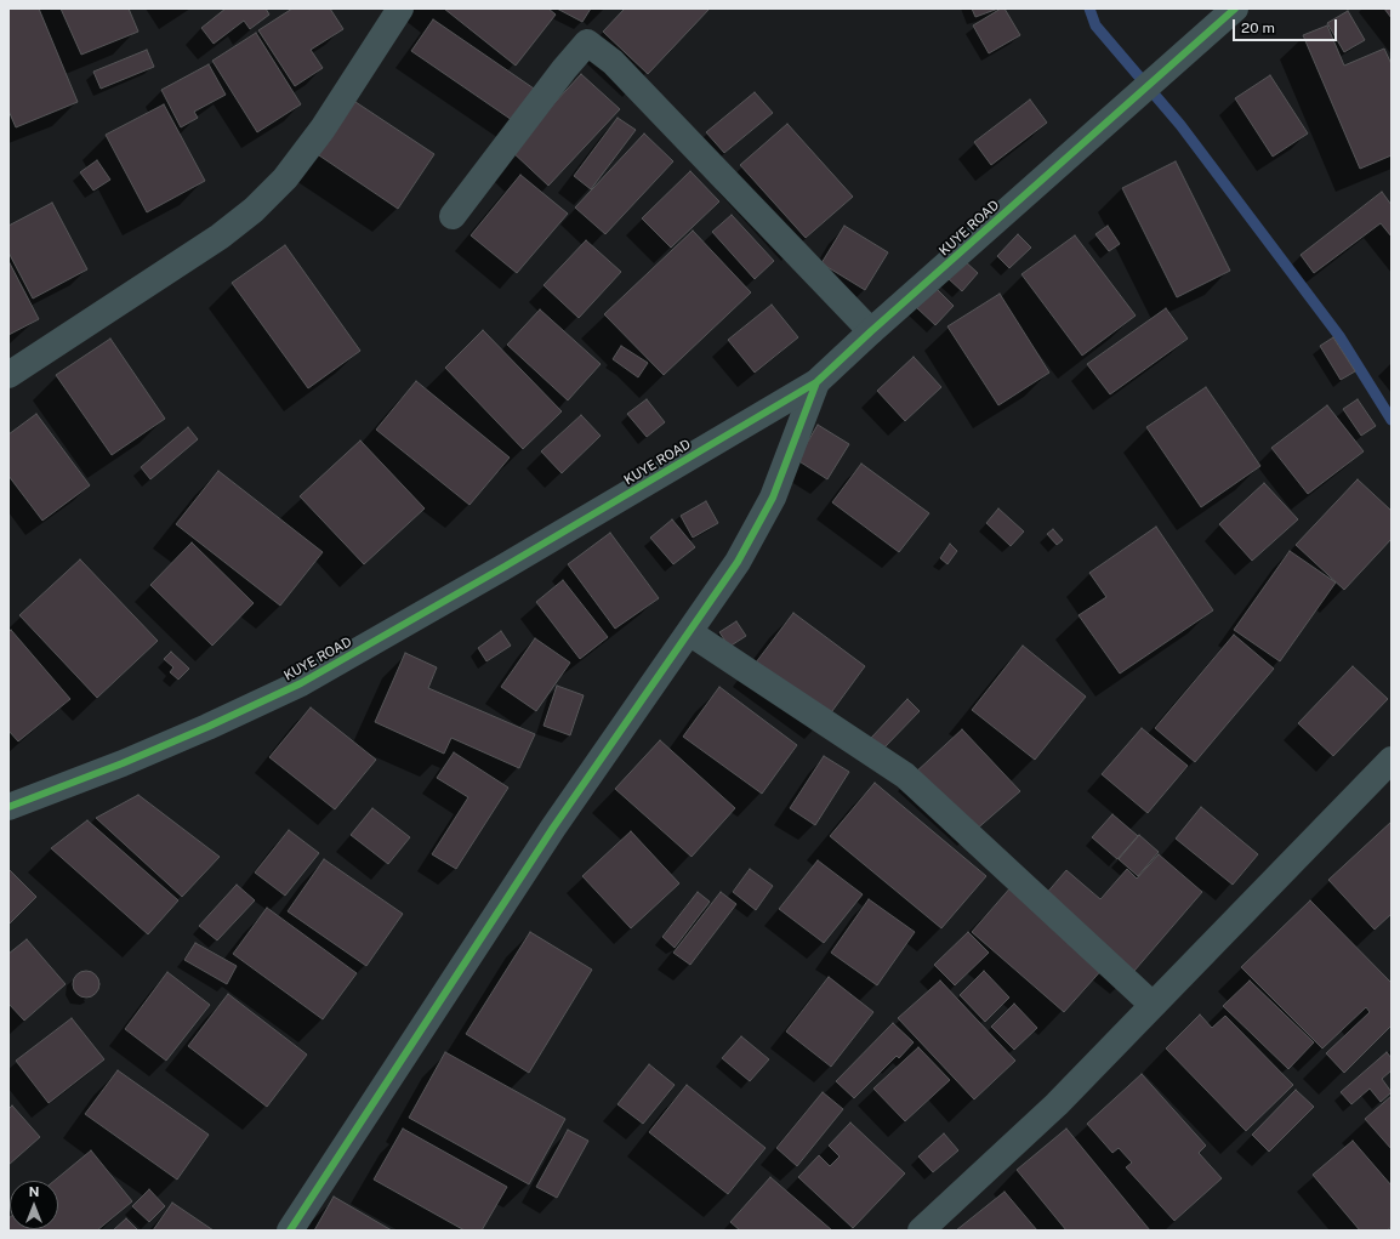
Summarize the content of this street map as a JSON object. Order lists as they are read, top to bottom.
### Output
{
  "streets": {
    "street": ["KUYE ROAD"]
  },
  "scale_bar": "20 m",
  "north": "top"
}
